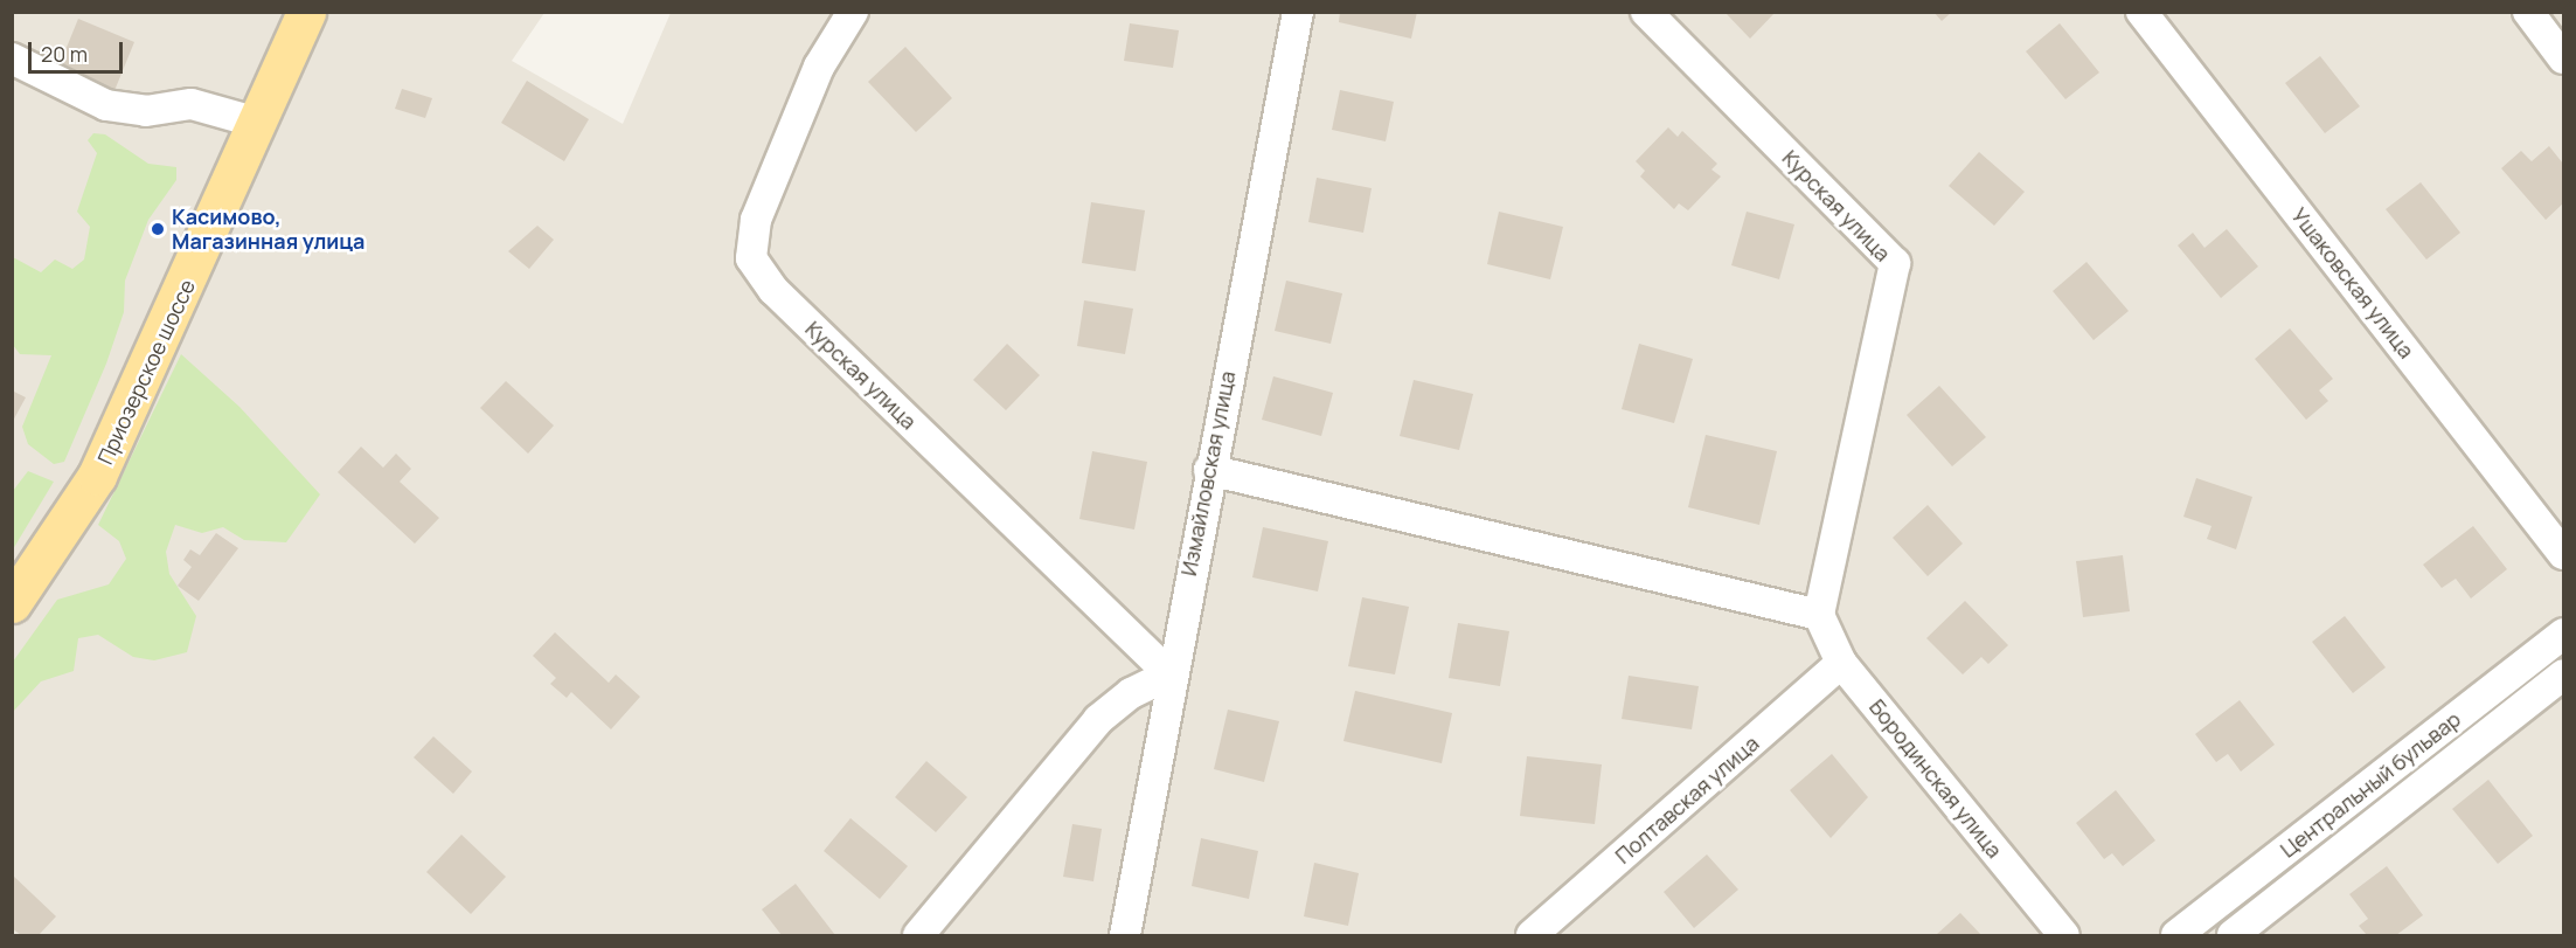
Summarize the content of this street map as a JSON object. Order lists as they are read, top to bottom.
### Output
{
  "streets": {
    "main road": ["Приозерское шоссе"],
    "street": [
      "Курская улица",
      "Ушаковская улица",
      "Измайловская улица",
      "Бородинская улица",
      "Центральный бульвар",
      "Полтавская улица"
    ]
  },
  "crossings": [
    ["Курская улица", "Измайловская улица"],
    ["Курская улица", "Бородинская улица"],
    ["Бородинская улица", "Полтавская улица"]
  ],
  "places": ["Касимово, Магазинная улица"],
  "scale_bar": "20 m"
}
